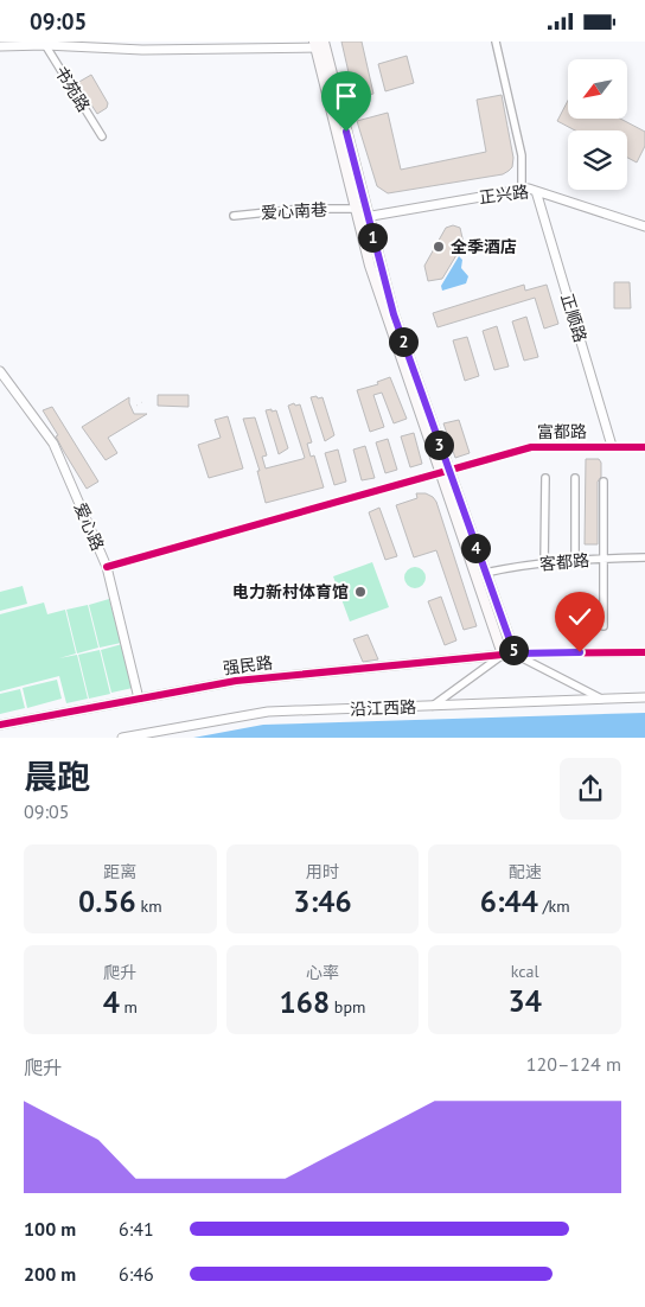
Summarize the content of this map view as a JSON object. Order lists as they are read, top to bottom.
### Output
{
  "streets": {
    "street": [
      "书苑路",
      "正兴路",
      "爱心南巷",
      "正顺路",
      "富都路",
      "爱心路",
      "客都路",
      "强民路",
      "沿江西路"
    ]
  },
  "crossings": [
    ["正兴路", "爱心南巷"],
    ["正兴路", "正顺路"],
    ["正顺路", "富都路"],
    ["富都路", "爱心路"],
    ["爱心路", "强民路"]
  ],
  "places": ["全季酒店", "电力新村体育馆"],
  "north": "bottom left",
  "page": {
    "status": "09:05",
    "pins": [
      "1",
      "2",
      "3",
      "4",
      "5"
    ],
    "heading": ["晨跑", "09:05"],
    "stats": [
      ["距离", "0.56 km"],
      ["用时", "3:46"],
      ["配速", "6:44 /km"],
      ["爬升", "4 m"],
      ["心率", "168 bpm"],
      ["kcal", "34"]
    ],
    "chart": ["爬升", "120–124 m"],
    "list": [
      {
        "name": "100 m",
        "note": "6:41"
      },
      {
        "name": "200 m",
        "note": "6:46"
      }
    ]
  }
}
